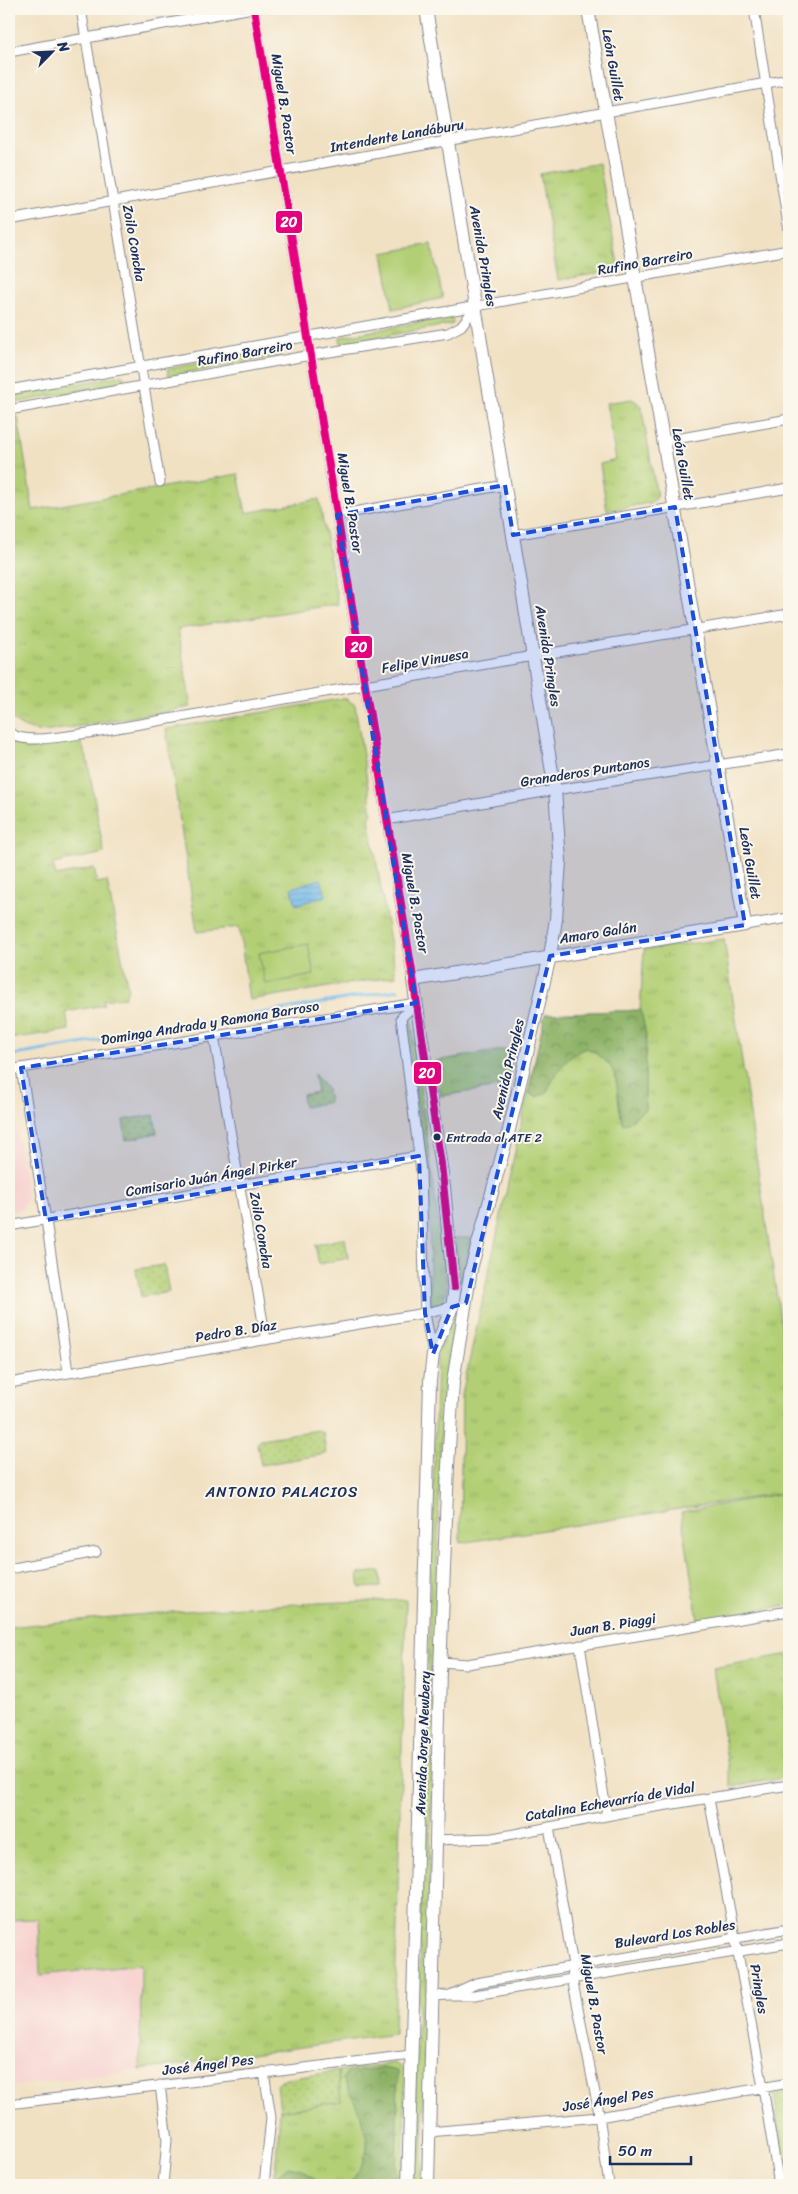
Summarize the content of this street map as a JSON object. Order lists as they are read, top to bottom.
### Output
{
  "streets": {
    "main road": [
      "León Guillet",
      "Miguel B. Pastor",
      "Avenida Pringles",
      "Amaro Galán",
      "Avenida Jorge Newbery"
    ],
    "street": [
      "Intendente Landáburu",
      "Zoilo Concha",
      "Rufino Barreiro",
      "Felipe Vinuesa",
      "Granaderos Puntanos",
      "Dominga Andrada y Ramona Barroso",
      "Comisario Juán Ángel Pirker",
      "Pedro B. Díaz",
      "Juan B. Piaggi",
      "Catalina Echevarría de Vidal",
      "Bulevard Los Robles",
      "Pringles",
      "José Ángel Pes"
    ]
  },
  "crossings": [
    ["León Guillet", "Intendente Landáburu"],
    ["León Guillet", "Rufino Barreiro"],
    ["León Guillet", "Felipe Vinuesa"],
    ["León Guillet", "Granaderos Puntanos"],
    ["León Guillet", "Amaro Galán"],
    ["Miguel B. Pastor", "Intendente Landáburu"],
    ["Miguel B. Pastor", "Rufino Barreiro"],
    ["Miguel B. Pastor", "Felipe Vinuesa"],
    ["Miguel B. Pastor", "Granaderos Puntanos"],
    ["Miguel B. Pastor", "Amaro Galán"],
    ["Miguel B. Pastor", "Dominga Andrada y Ramona Barroso"],
    ["Miguel B. Pastor", "Pedro B. Díaz"],
    ["Miguel B. Pastor", "Avenida Jorge Newbery"],
    ["Miguel B. Pastor", "Catalina Echevarría de Vidal"],
    ["Miguel B. Pastor", "Bulevard Los Robles"],
    ["Miguel B. Pastor", "José Ángel Pes"],
    ["Intendente Landáburu", "Zoilo Concha"],
    ["Intendente Landáburu", "Avenida Pringles"],
    ["Zoilo Concha", "Rufino Barreiro"],
    ["Zoilo Concha", "Dominga Andrada y Ramona Barroso"],
    ["Zoilo Concha", "Comisario Juán Ángel Pirker"],
    ["Zoilo Concha", "Pedro B. Díaz"],
    ["Avenida Pringles", "Rufino Barreiro"],
    ["Avenida Pringles", "Felipe Vinuesa"],
    ["Avenida Pringles", "Granaderos Puntanos"],
    ["Avenida Pringles", "Amaro Galán"],
    ["Avenida Pringles", "Pedro B. Díaz"],
    ["Avenida Pringles", "Avenida Jorge Newbery"],
    ["Pedro B. Díaz", "Avenida Jorge Newbery"],
    ["Juan B. Piaggi", "Avenida Jorge Newbery"],
    ["Avenida Jorge Newbery", "Catalina Echevarría de Vidal"],
    ["Avenida Jorge Newbery", "Bulevard Los Robles"],
    ["Avenida Jorge Newbery", "José Ángel Pes"],
    ["Catalina Echevarría de Vidal", "Pringles"],
    ["Bulevard Los Robles", "Pringles"],
    ["Pringles", "José Ángel Pes"]
  ],
  "districts": ["ANTONIO PALACIOS"],
  "places": ["Entrada al ATE 2"],
  "lines": ["transit line 20"],
  "scale_bar": "50 m",
  "north": "top right"
}
